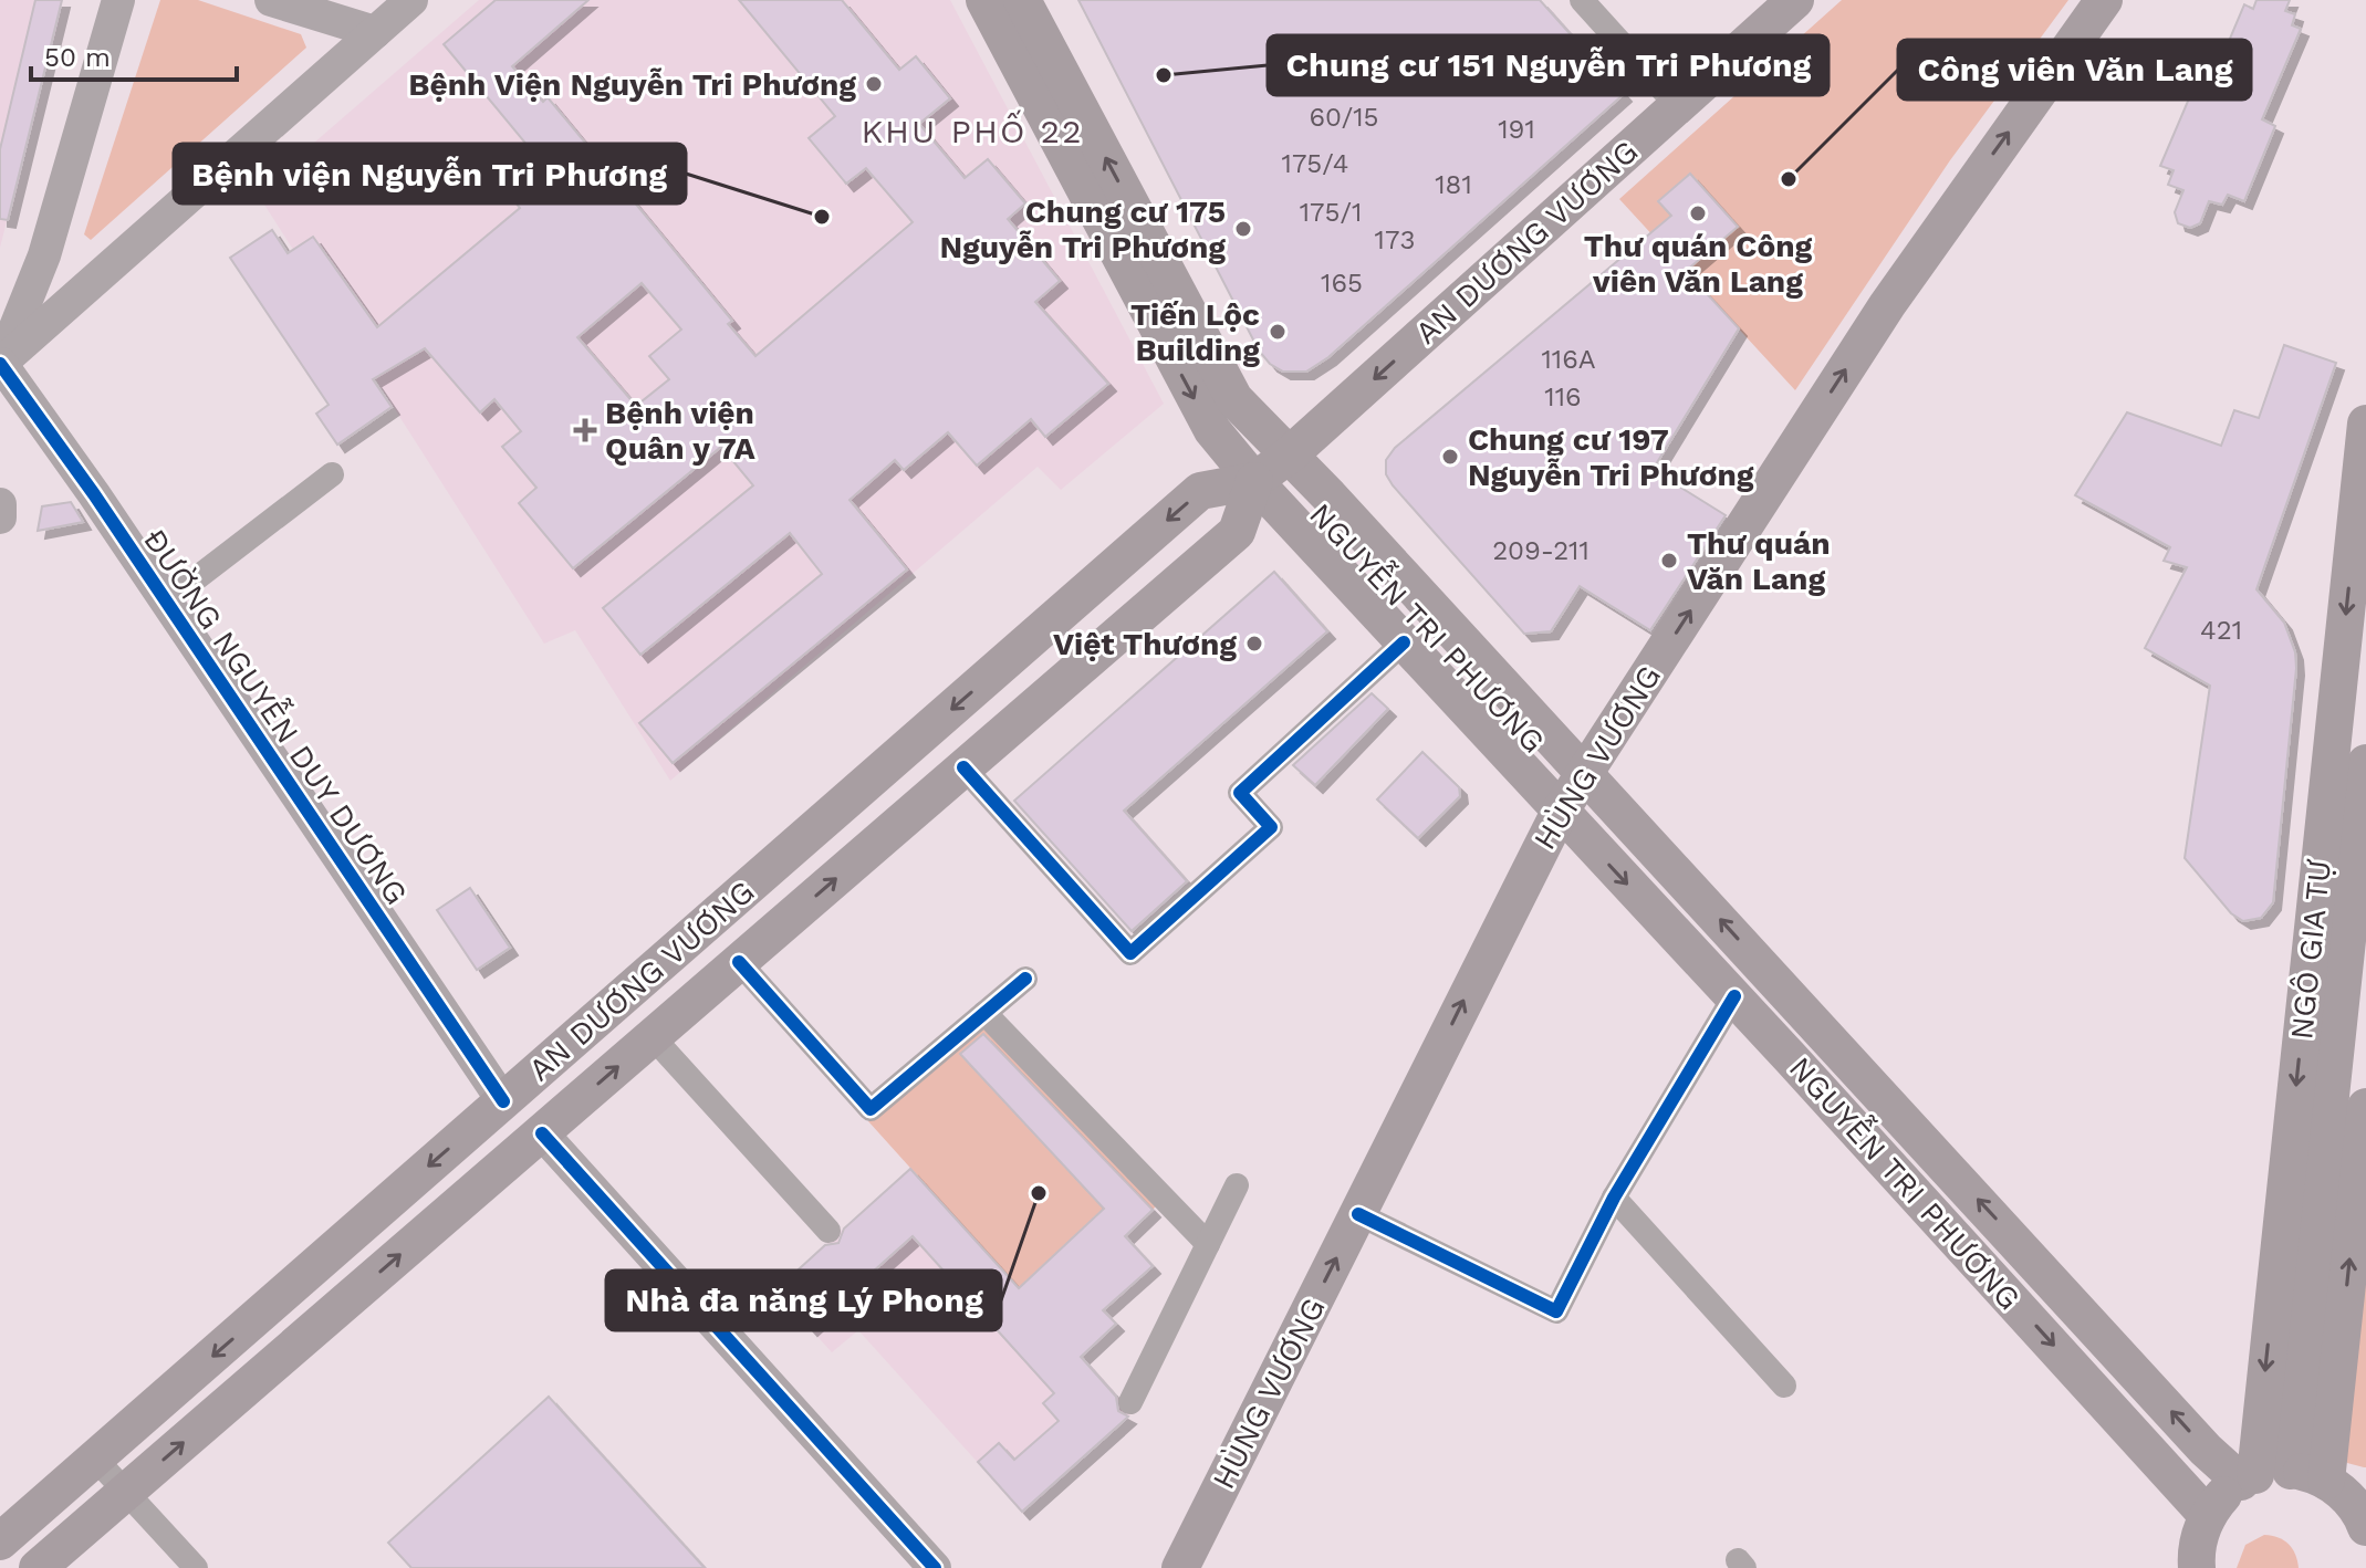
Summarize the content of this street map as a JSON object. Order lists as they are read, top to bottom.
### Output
{
  "streets": {
    "main road": [
      "AN DƯƠNG VƯƠNG",
      "NGUYỄN TRI PHƯƠNG",
      "HÙNG VƯƠNG",
      "NGÔ GIA TỰ"
    ],
    "street": ["ĐƯỜNG NGUYỄN DUY DƯƠNG"]
  },
  "crossings": [
    ["AN DƯƠNG VƯƠNG", "NGUYỄN TRI PHƯƠNG"],
    ["AN DƯƠNG VƯƠNG", "ĐƯỜNG NGUYỄN DUY DƯƠNG"],
    ["NGUYỄN TRI PHƯƠNG", "HÙNG VƯƠNG"],
    ["NGUYỄN TRI PHƯƠNG", "NGÔ GIA TỰ"]
  ],
  "one_way": ["HÙNG VƯƠNG"],
  "districts": ["KHU PHỐ 22"],
  "places": {
    "other": [
      "Chung cư 151 Nguyễn Tri Phương",
      "Bệnh Viện Nguyễn Tri Phương",
      "Công viên Văn Lang",
      "Thư quán Công viên Văn Lang",
      "Bệnh viện Nguyễn Tri Phương",
      "Chung cư 175 Nguyễn Tri Phương",
      "Tiến Lộc Building",
      "Chung cư 197 Nguyễn Tri Phương",
      "Thư quán Văn Lang",
      "Việt Thương",
      "Nhà đa năng Lý Phong"
    ],
    "health": ["Bệnh viện Quân y 7A"]
  },
  "house_numbers": [
    "60/15",
    "191",
    "175/4",
    "181",
    "175/1",
    "173",
    "165",
    "116A",
    "116",
    "209-211",
    "421"
  ],
  "scale_bar": "50 m"
}
